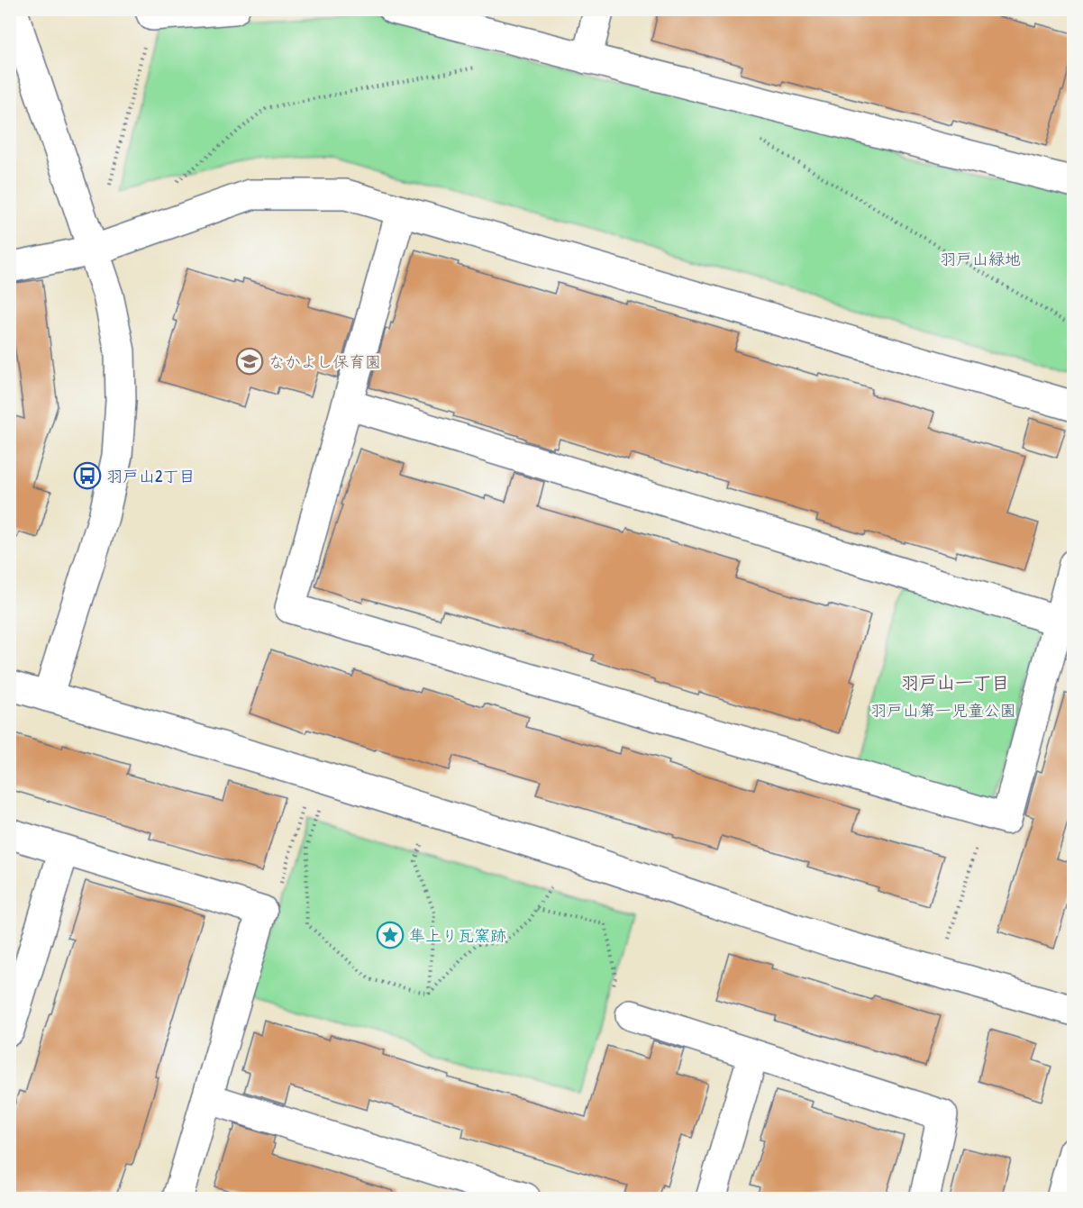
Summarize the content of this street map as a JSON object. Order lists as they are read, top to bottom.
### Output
{
  "districts": ["羽戸山一丁目"],
  "parks": ["羽戸山緑地", "羽戸山第一児童公園"],
  "places": {
    "school or university": ["なかよし保育園"],
    "bus stop": ["羽戸山2丁目"],
    "place": ["隼上り瓦窯跡"]
  }
}
